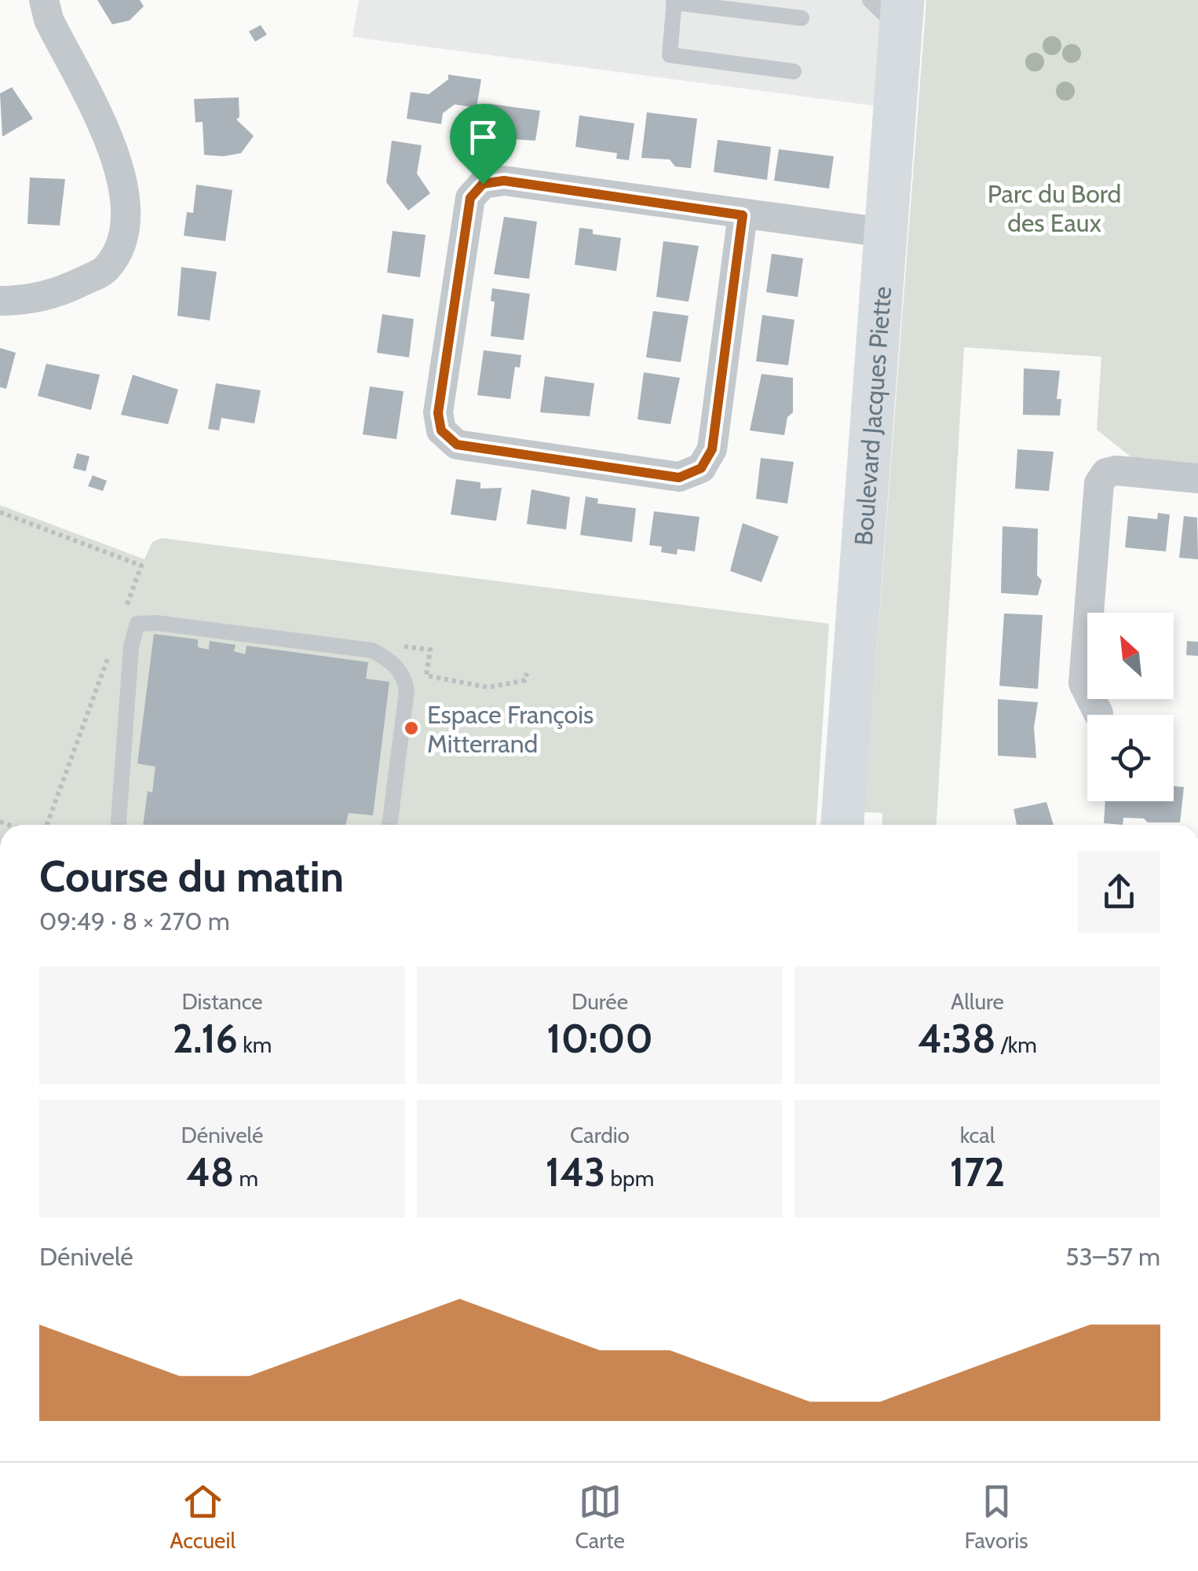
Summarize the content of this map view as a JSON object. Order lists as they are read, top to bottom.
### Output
{
  "streets": {
    "main road": ["Boulevard Jacques Piette"]
  },
  "parks": ["Parc du Bord des Eaux"],
  "places": ["Espace François Mitterrand"],
  "north": "top left",
  "page": {
    "heading": ["Course du matin", "09:49 · 8 × 270 m"],
    "stats": [
      ["Distance", "2.16 km"],
      ["Durée", "10:00"],
      ["Allure", "4:38 /km"],
      ["Dénivelé", "48 m"],
      ["Cardio", "143 bpm"],
      ["kcal", "172"]
    ],
    "chart": ["Dénivelé", "53–57 m"],
    "tabs": ["Accueil", "Carte", "Favoris"]
  }
}
